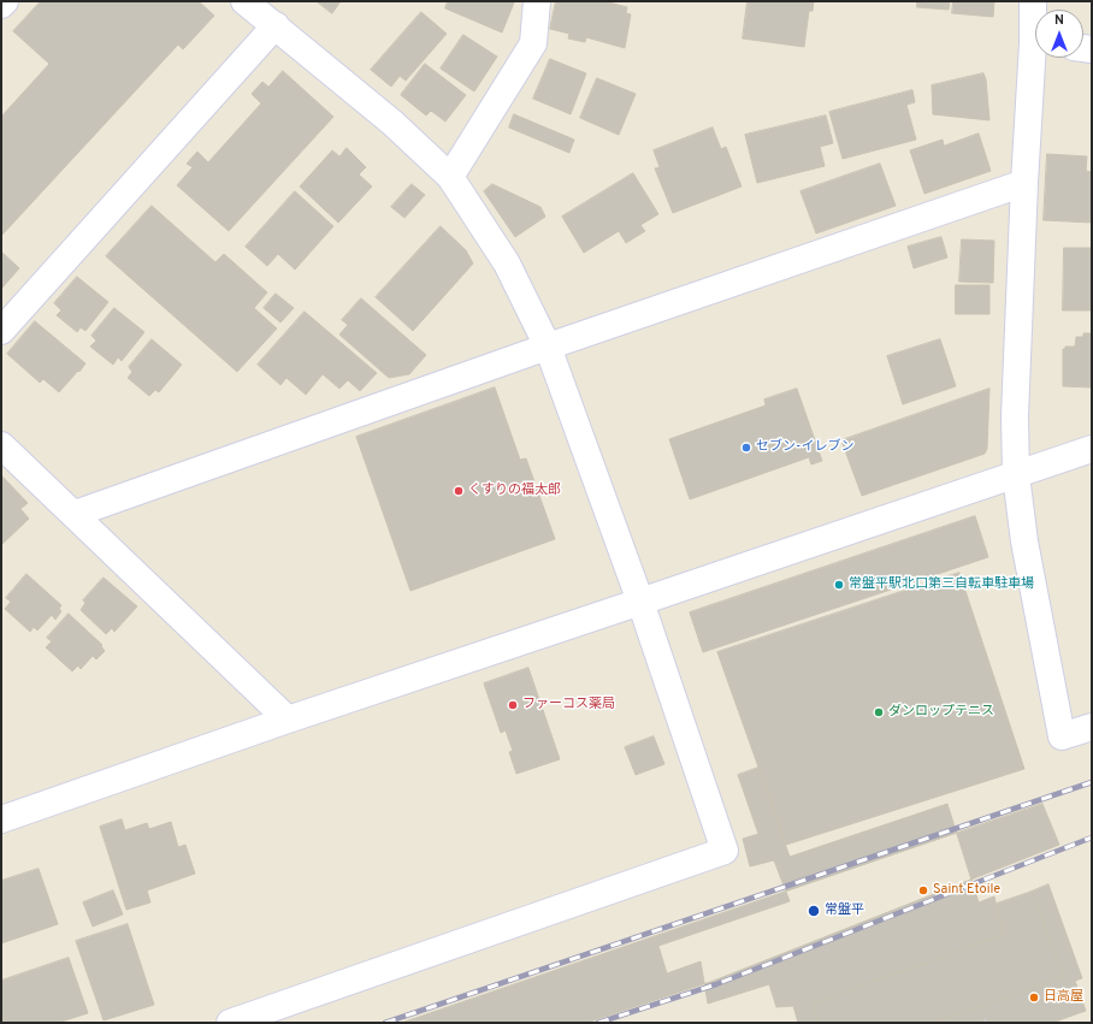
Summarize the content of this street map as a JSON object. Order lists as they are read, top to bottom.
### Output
{
  "places": [
    "セブン-イレブン",
    "くすりの福太郎",
    "常盤平駅北口第三自転車駐車場",
    "ファーコス薬局",
    "ダンロップテニス",
    "Saint Etoile",
    "常盤平",
    "日高屋"
  ],
  "north": "top"
}
